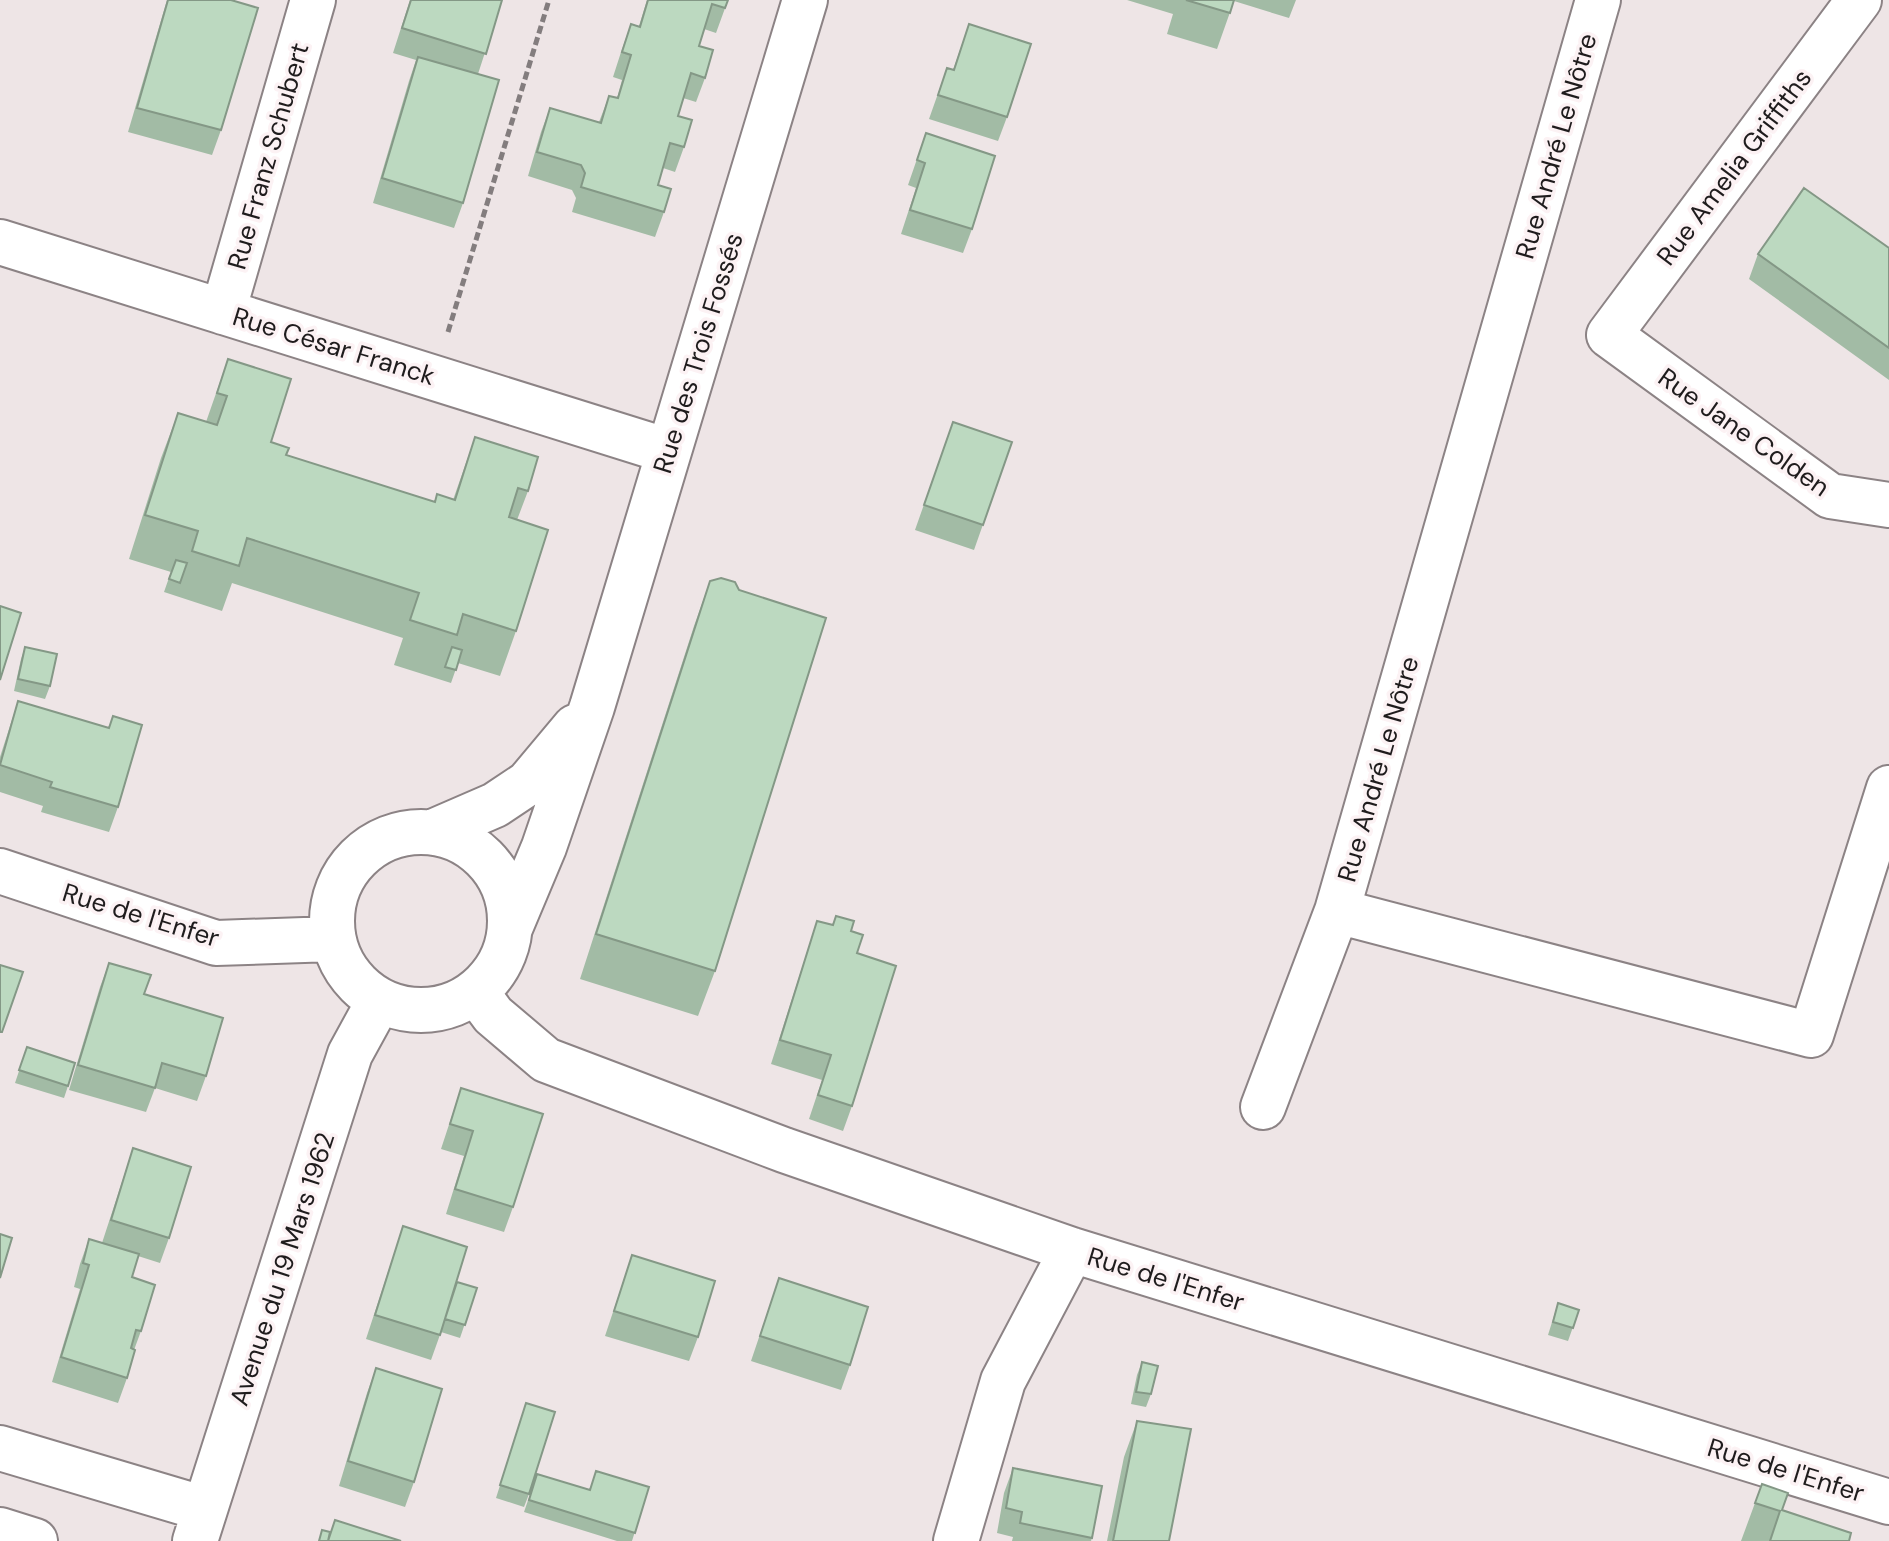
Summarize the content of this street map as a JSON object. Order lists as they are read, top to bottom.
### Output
{
  "streets": {
    "street": [
      "Rue André Le Nôtre",
      "Rue Franz Schubert",
      "Rue Amelia Griffiths",
      "Rue César Franck",
      "Rue des Trois Fossés",
      "Rue Jane Colden",
      "Rue de l'Enfer",
      "Avenue du 19 Mars 1962"
    ]
  },
  "crossings": [
    ["Rue Franz Schubert", "Rue César Franck"],
    ["Rue Amelia Griffiths", "Rue Jane Colden"],
    ["Rue César Franck", "Rue des Trois Fossés"],
    ["Rue des Trois Fossés", "Rue de l'Enfer"],
    ["Rue des Trois Fossés", "Avenue du 19 Mars 1962"],
    ["Rue de l'Enfer", "Avenue du 19 Mars 1962"]
  ]
}
